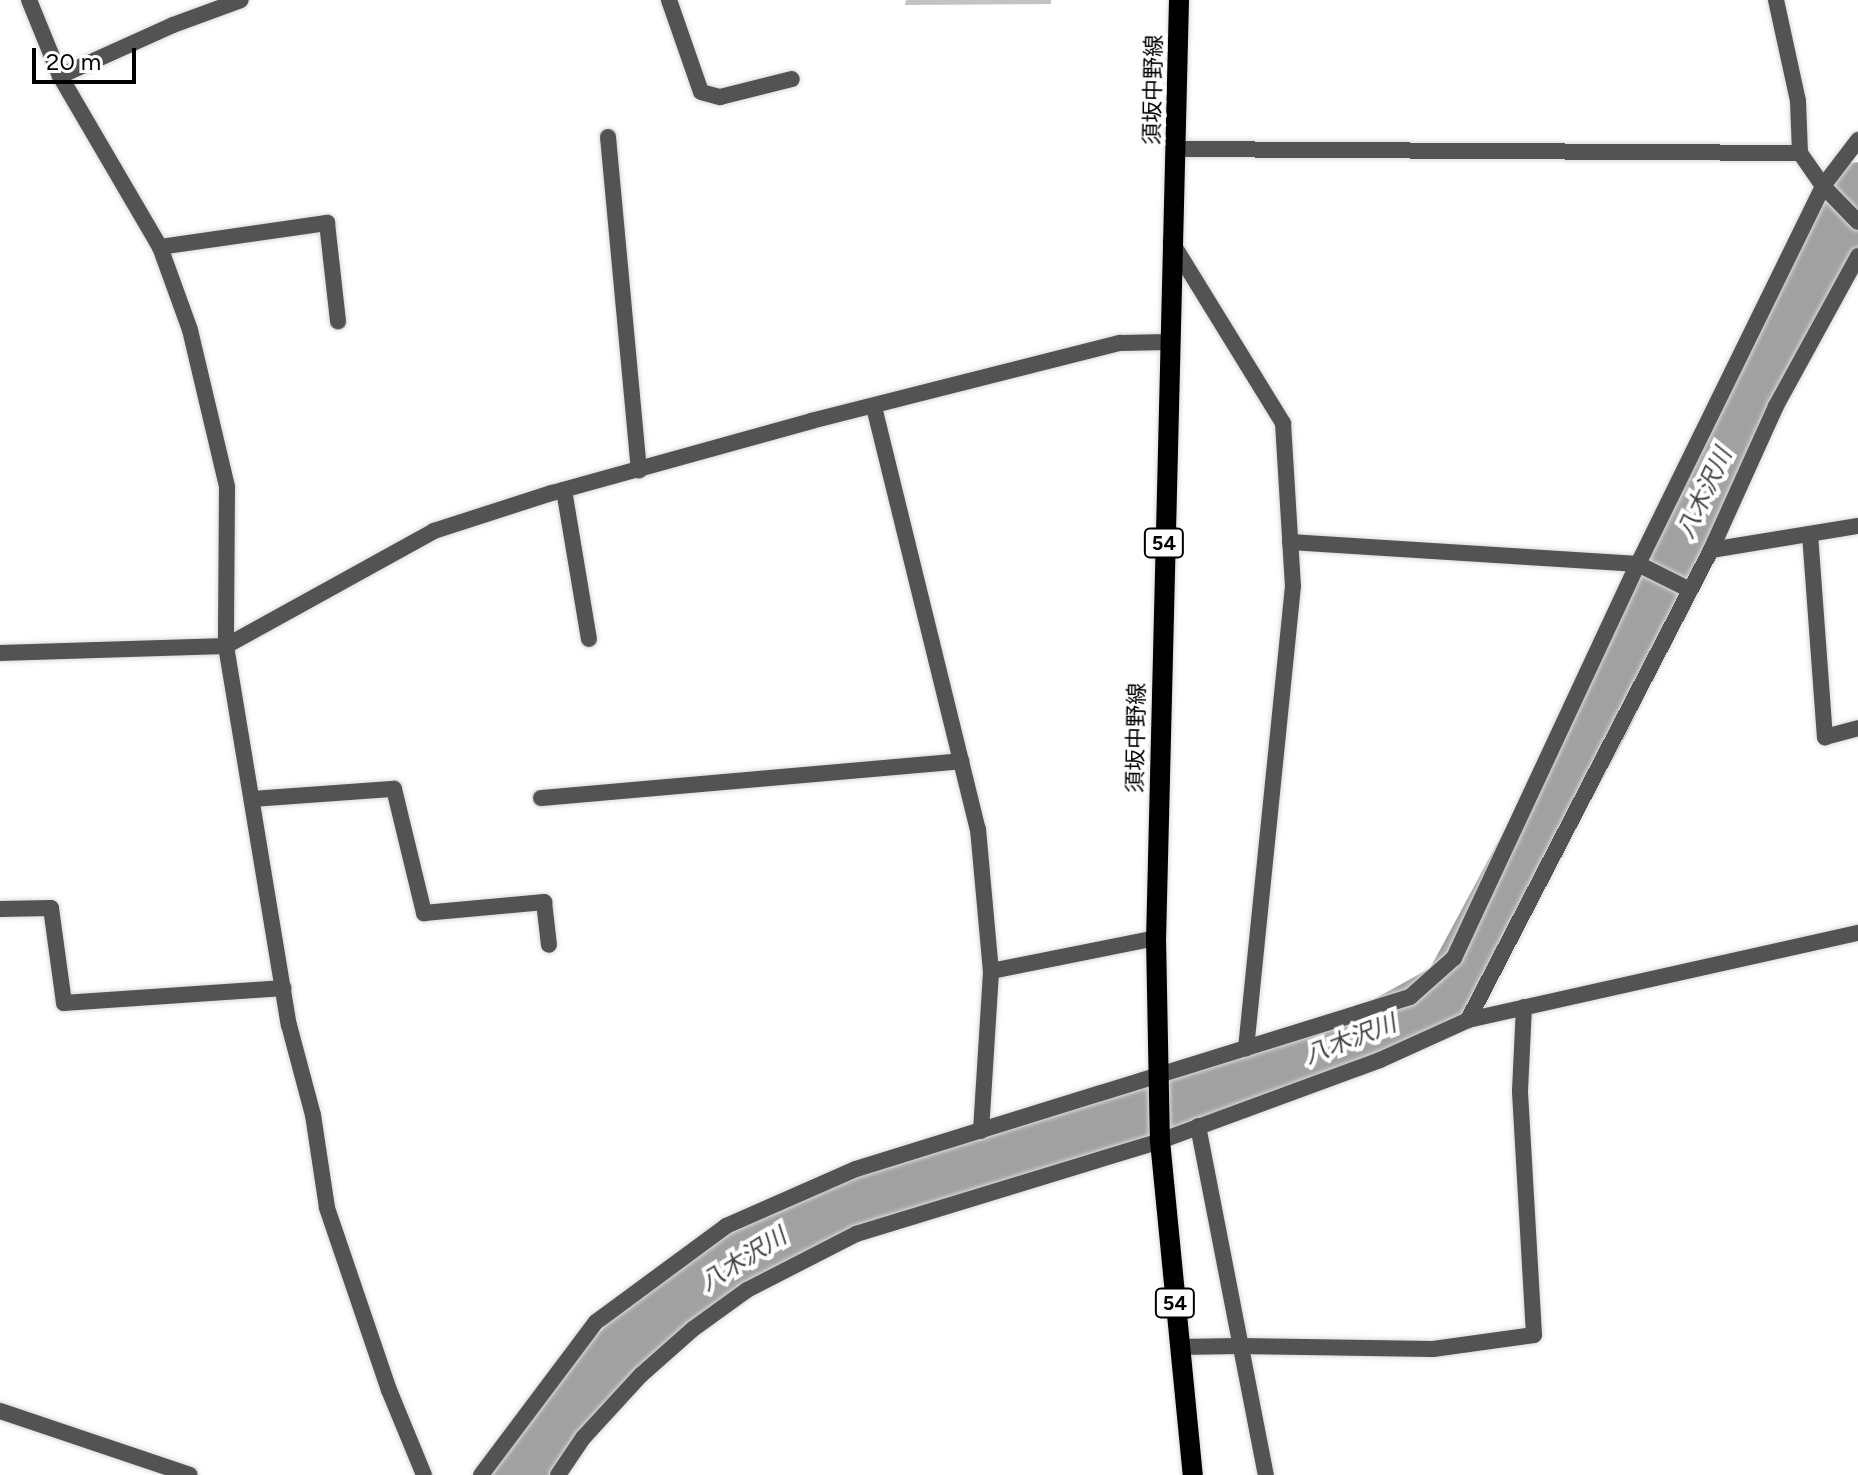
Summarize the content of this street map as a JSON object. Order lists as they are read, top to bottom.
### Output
{
  "streets": {
    "main road": ["須坂中野線", "54"]
  },
  "water": ["八木沢川"],
  "scale_bar": "20 m"
}
